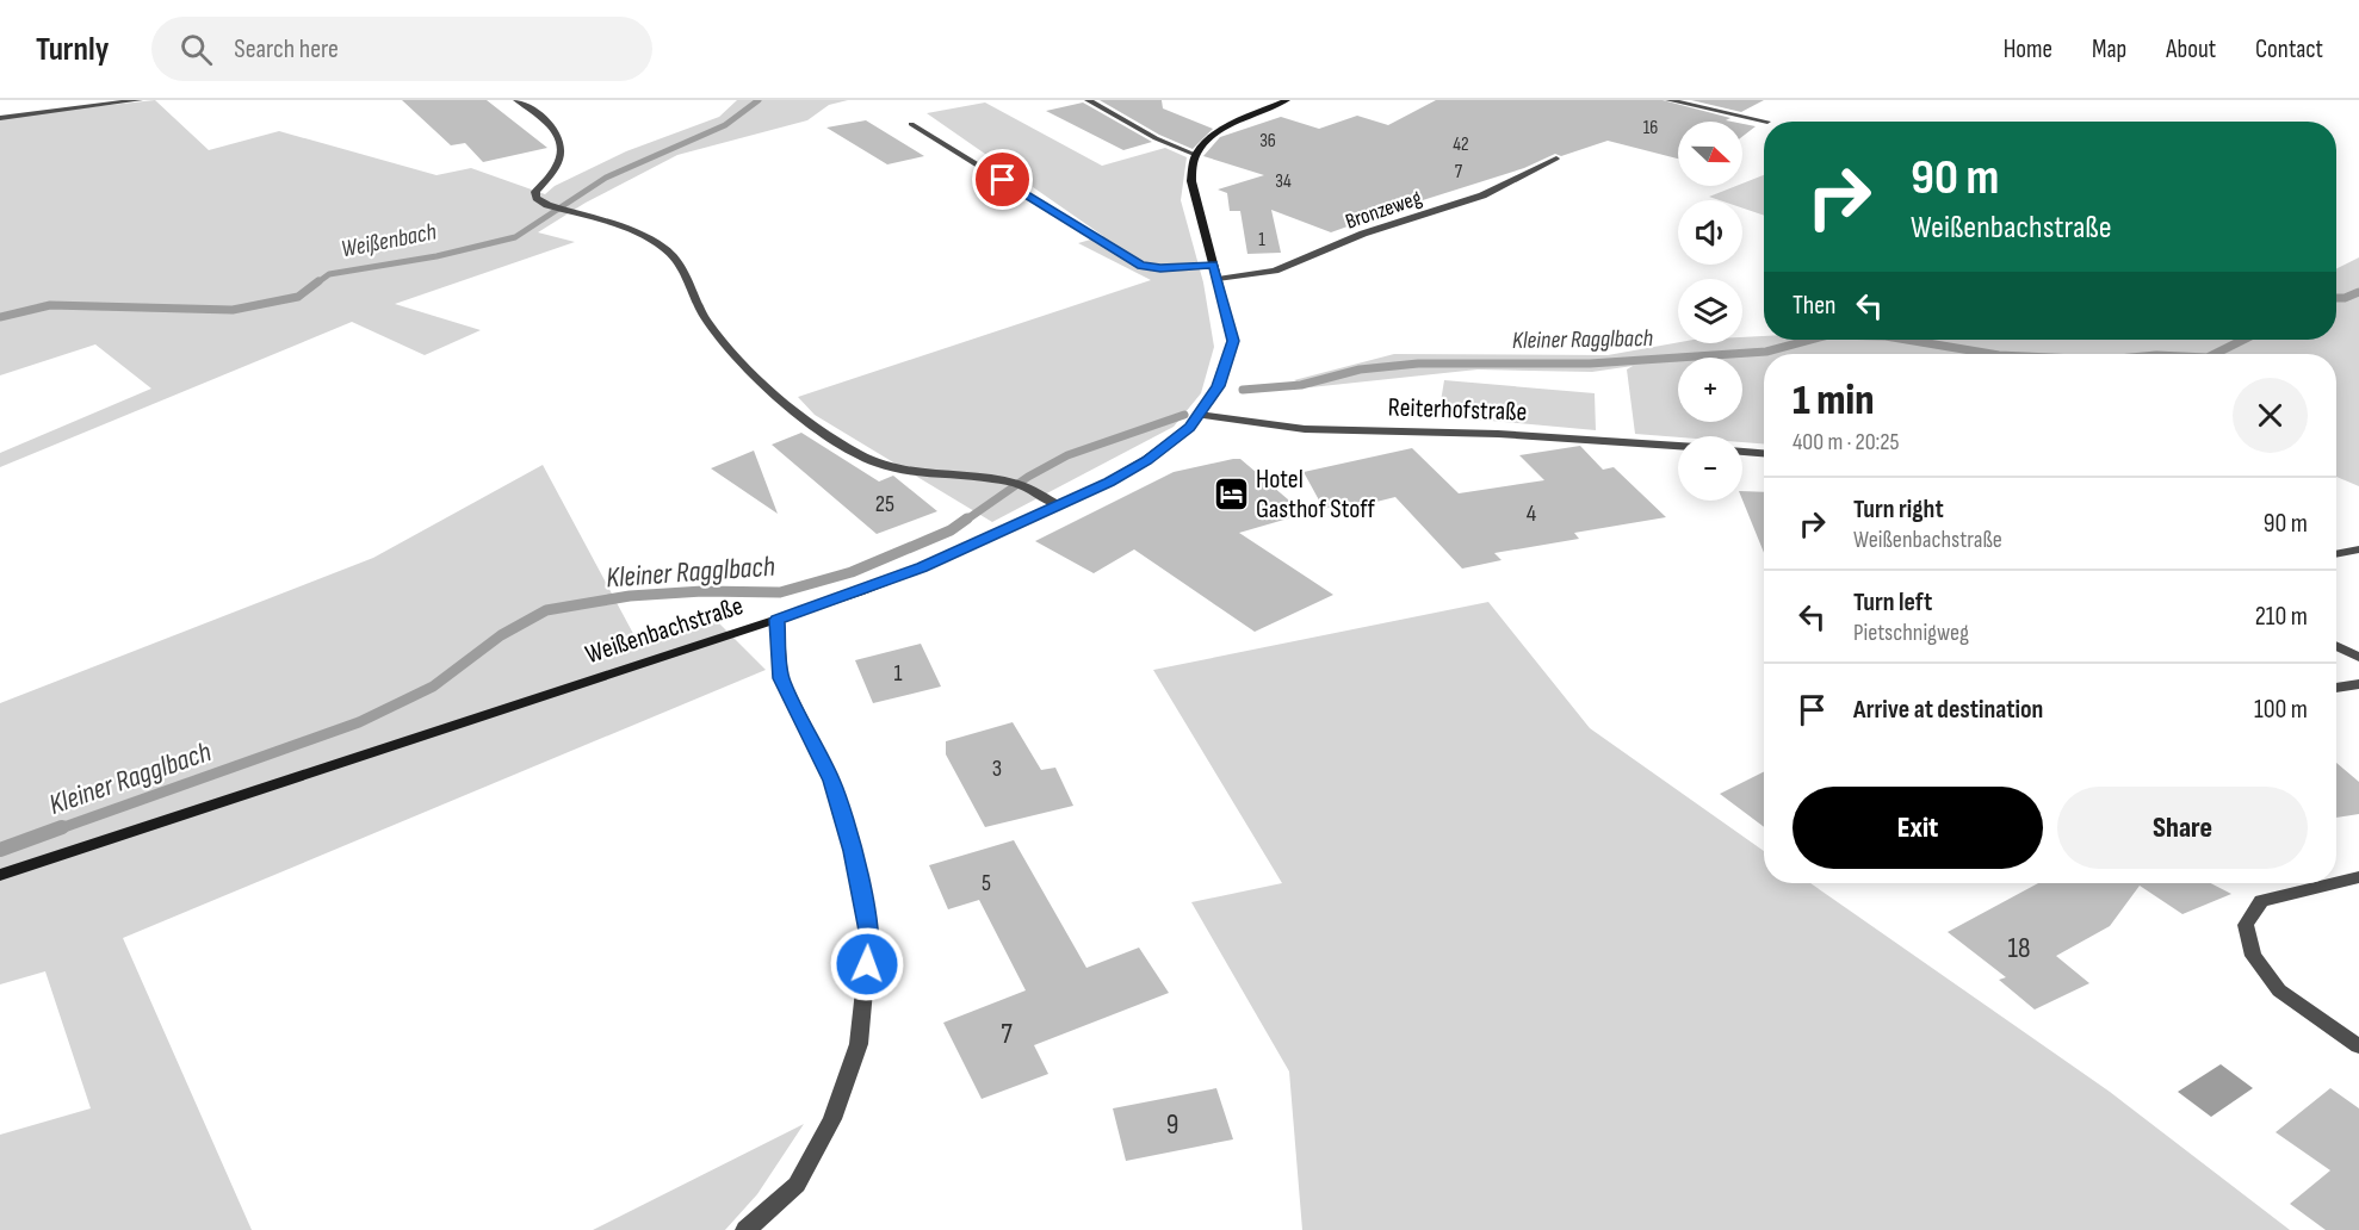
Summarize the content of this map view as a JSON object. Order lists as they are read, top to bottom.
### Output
{
  "streets": {
    "main road": ["Weißenbachstraße"],
    "street": ["Bronzeweg", "Reiterhofstraße"]
  },
  "crossings": [
    ["Bronzeweg", "Weißenbachstraße"],
    ["Reiterhofstraße", "Weißenbachstraße"]
  ],
  "water": ["Weißenbach", "Kleiner Ragglbach"],
  "places": {
    "hotel": ["Hotel Gasthof Stoff"]
  },
  "house_numbers": [
    "16",
    "36",
    "42",
    "7",
    "34",
    "1",
    "25",
    "4",
    "1",
    "3",
    "5",
    "18",
    "7",
    "9"
  ],
  "north": "right",
  "page": {
    "header": "Turnly",
    "search": "Search here",
    "nav": [
      "Home",
      "Map",
      "About",
      "Contact"
    ],
    "map_buttons": ["+", "−"],
    "turn": ["90 m", "Weißenbachstraße"],
    "then": "Then",
    "heading": ["1 min", "400 m · 20:25"],
    "list": [
      {
        "name": "Turn right",
        "note": "Weißenbachstraße",
        "value": "90 m"
      },
      {
        "name": "Turn left",
        "note": "Pietschnigweg",
        "value": "210 m"
      },
      {
        "name": "Arrive at destination",
        "value": "100 m"
      }
    ],
    "buttons": ["Exit", "Share"]
  }
}
